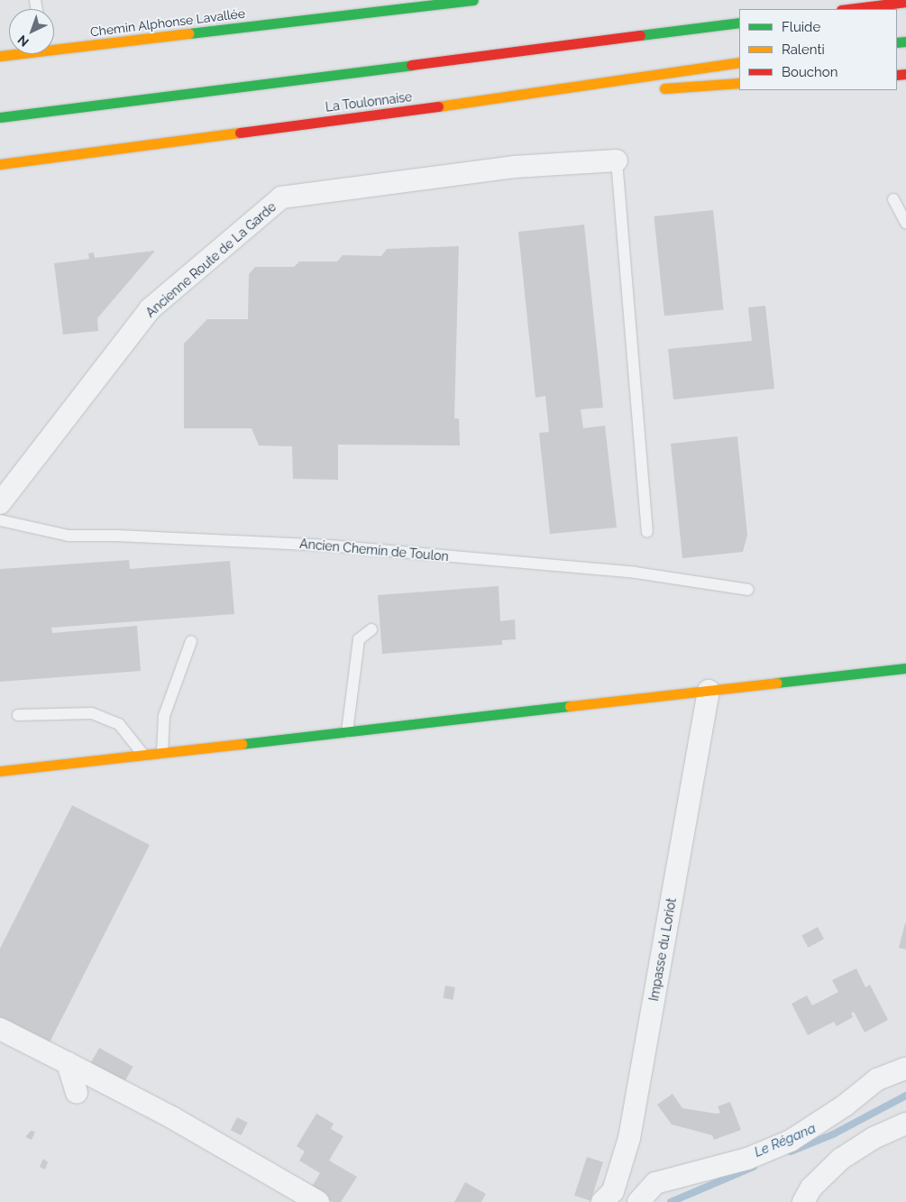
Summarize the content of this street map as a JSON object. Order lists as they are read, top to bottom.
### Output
{
  "streets": {
    "main road": ["Chemin Alphonse Lavallée", "La Toulonnaise"],
    "street": ["Ancienne Route de La Garde", "Impasse du Loriot"],
    "lane": ["Ancien Chemin de Toulon"]
  },
  "water": ["Le Régana"],
  "legend": ["Fluide", "Ralenti", "Bouchon"],
  "north": "bottom left"
}
